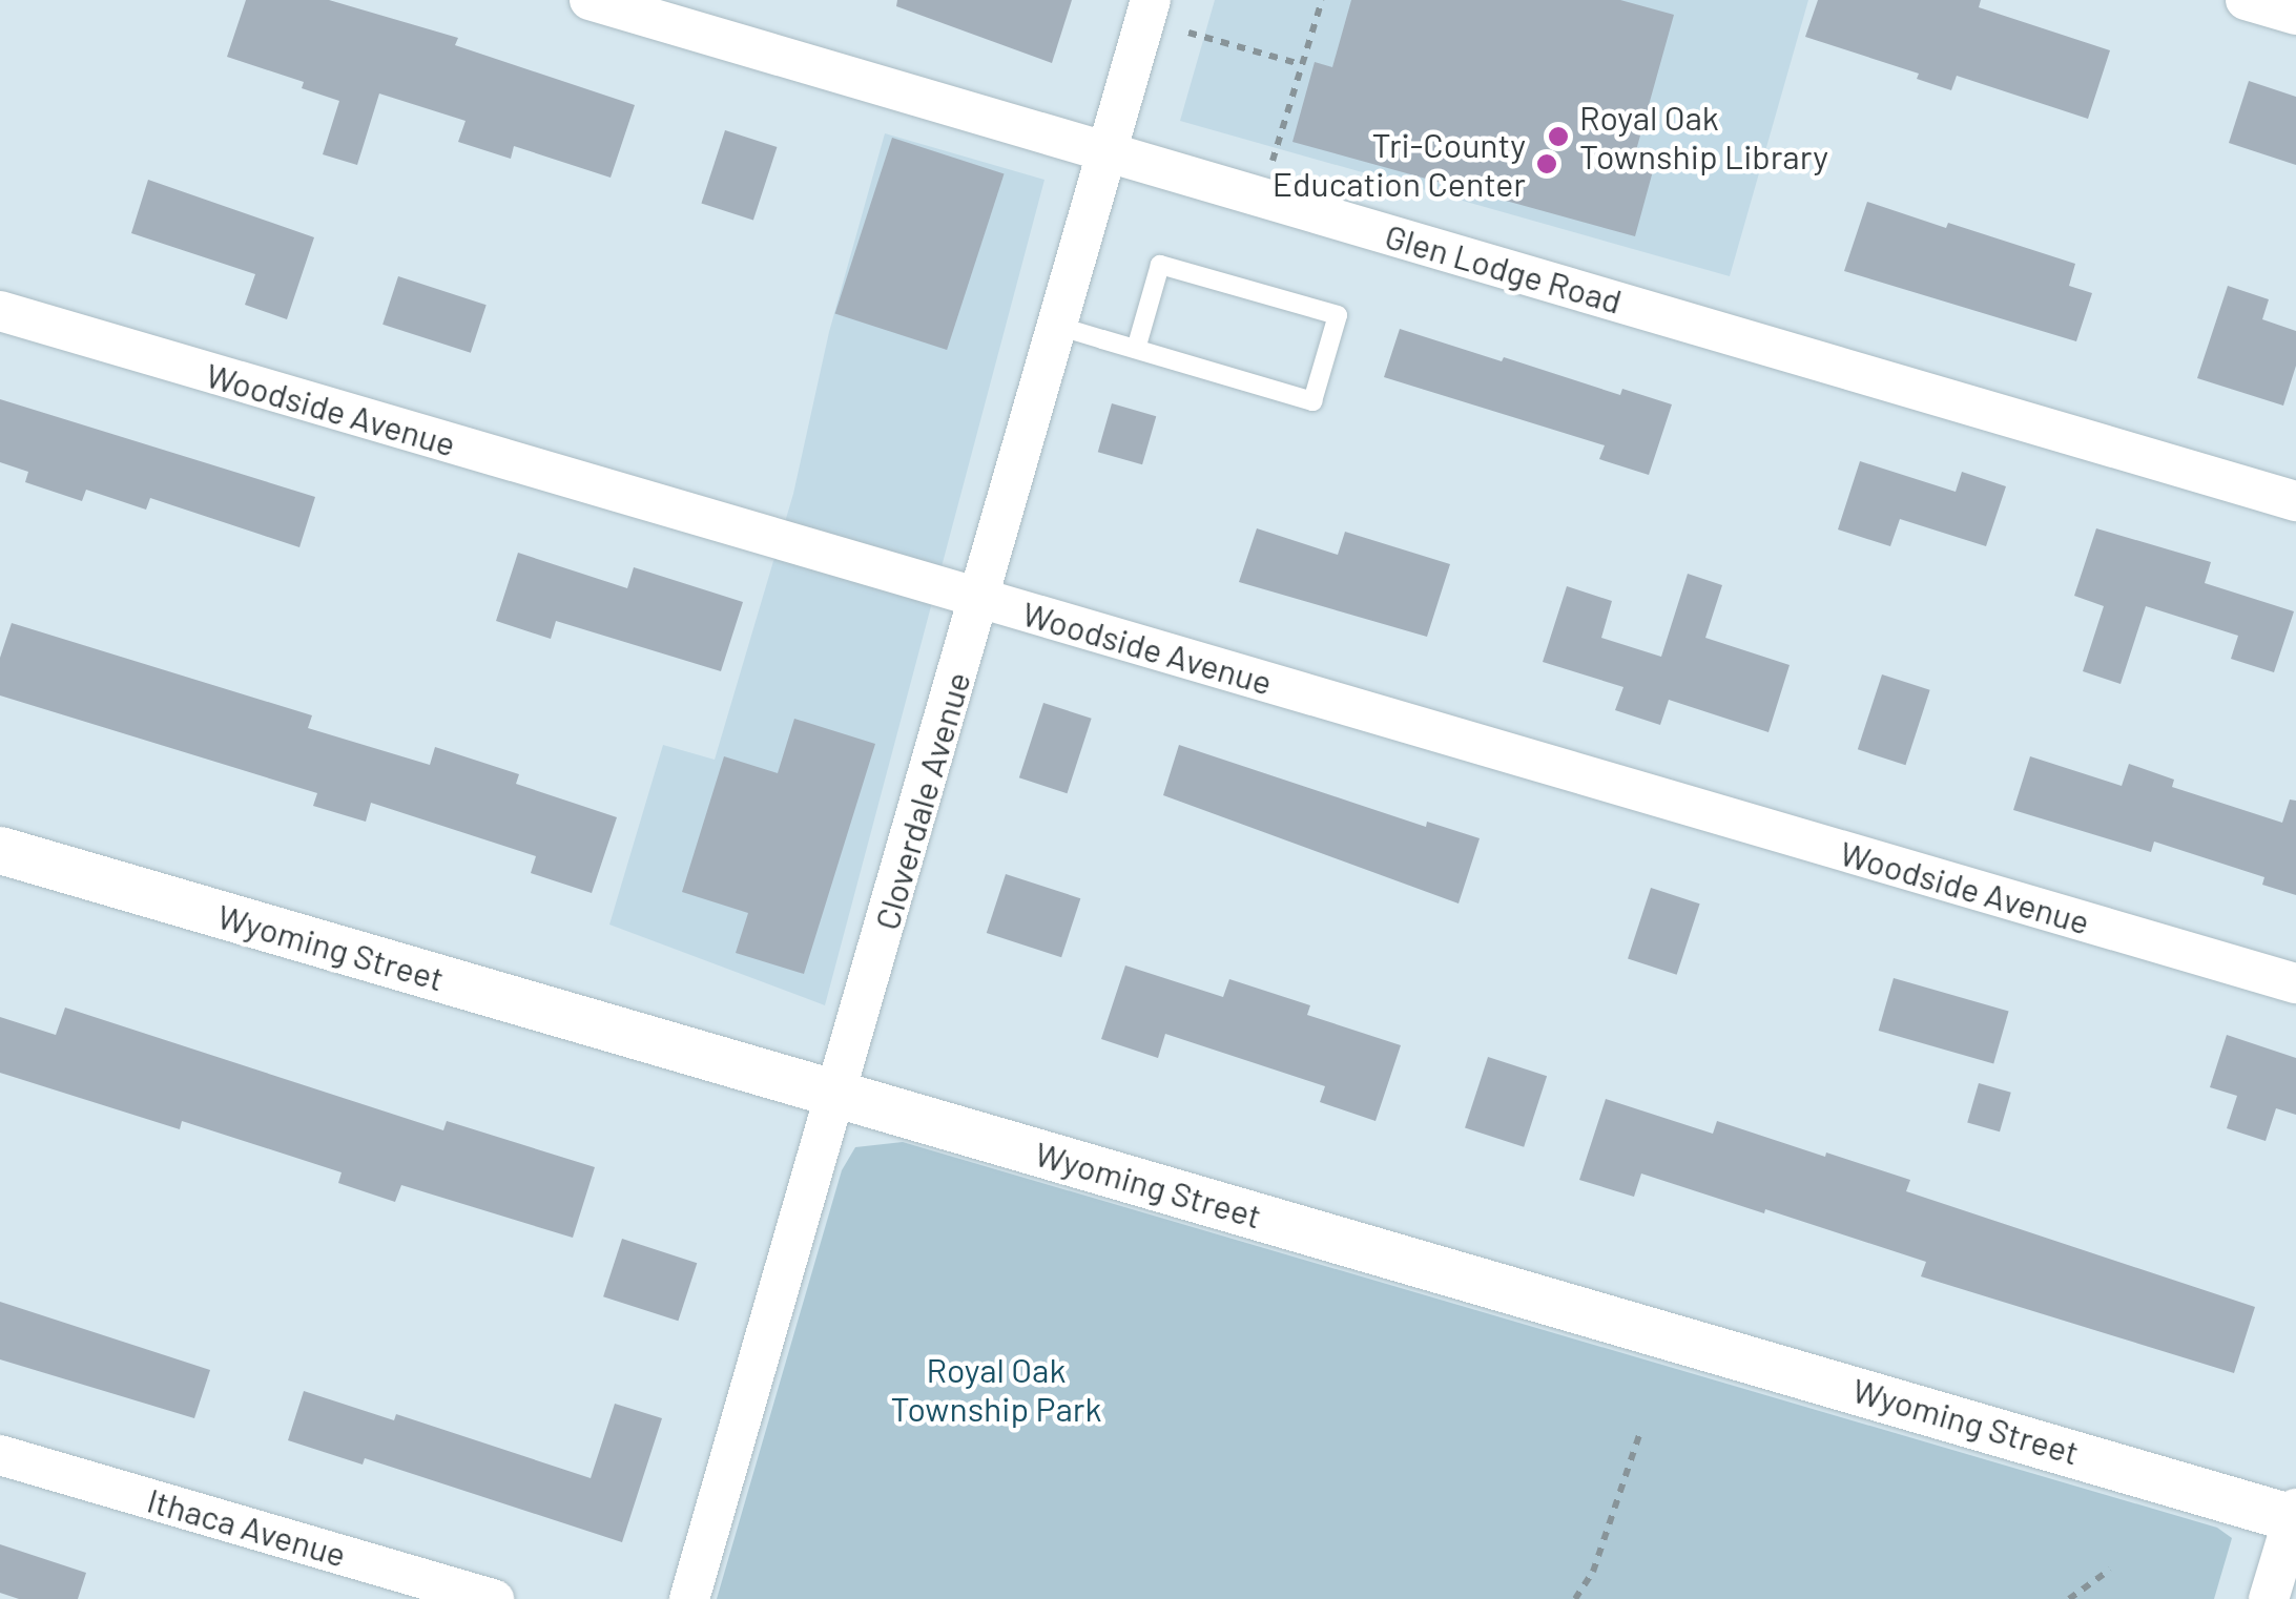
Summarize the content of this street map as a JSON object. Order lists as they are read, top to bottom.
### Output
{
  "streets": {
    "street": [
      "Glen Lodge Road",
      "Woodside Avenue",
      "Cloverdale Avenue",
      "Wyoming Street",
      "Ithaca Avenue"
    ]
  },
  "crossings": [
    ["Glen Lodge Road", "Cloverdale Avenue"],
    ["Woodside Avenue", "Cloverdale Avenue"],
    ["Cloverdale Avenue", "Wyoming Street"]
  ],
  "parks": ["Royal Oak Township Park"],
  "places": ["Royal Oak Township Library", "Tri-County Education Center"]
}
